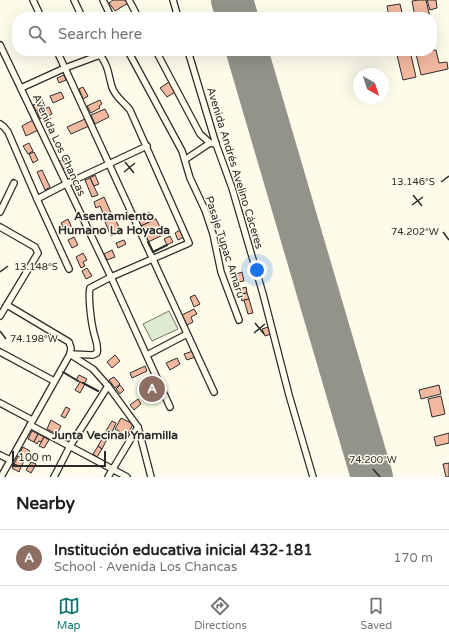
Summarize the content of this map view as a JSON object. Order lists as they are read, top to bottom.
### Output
{
  "streets": {
    "street": ["Avenida Los Chancas", "Avenida Andrés Avelino Cáceres", "Pasaje Tupac Amaru"]
  },
  "districts": ["Asentamiento Humano La Hoyada", "Junta Vecinal Ynamilla"],
  "scale_bar": "100 m",
  "north": "bottom right",
  "page": {
    "search": "Search here",
    "pins": "A",
    "scale": "100 m",
    "heading": "Nearby",
    "list": [
      {
        "mark": "A",
        "name": "Institución educativa inicial 432-181",
        "note": "School · Avenida Los Chancas",
        "value": "170 m"
      }
    ],
    "nav": ["Map", "Directions", "Saved"]
  },
  "coordinates": [
    "13.146°S",
    "74.202°W",
    "13.148°S",
    "74.198°W",
    "74.200°W"
  ]
}
